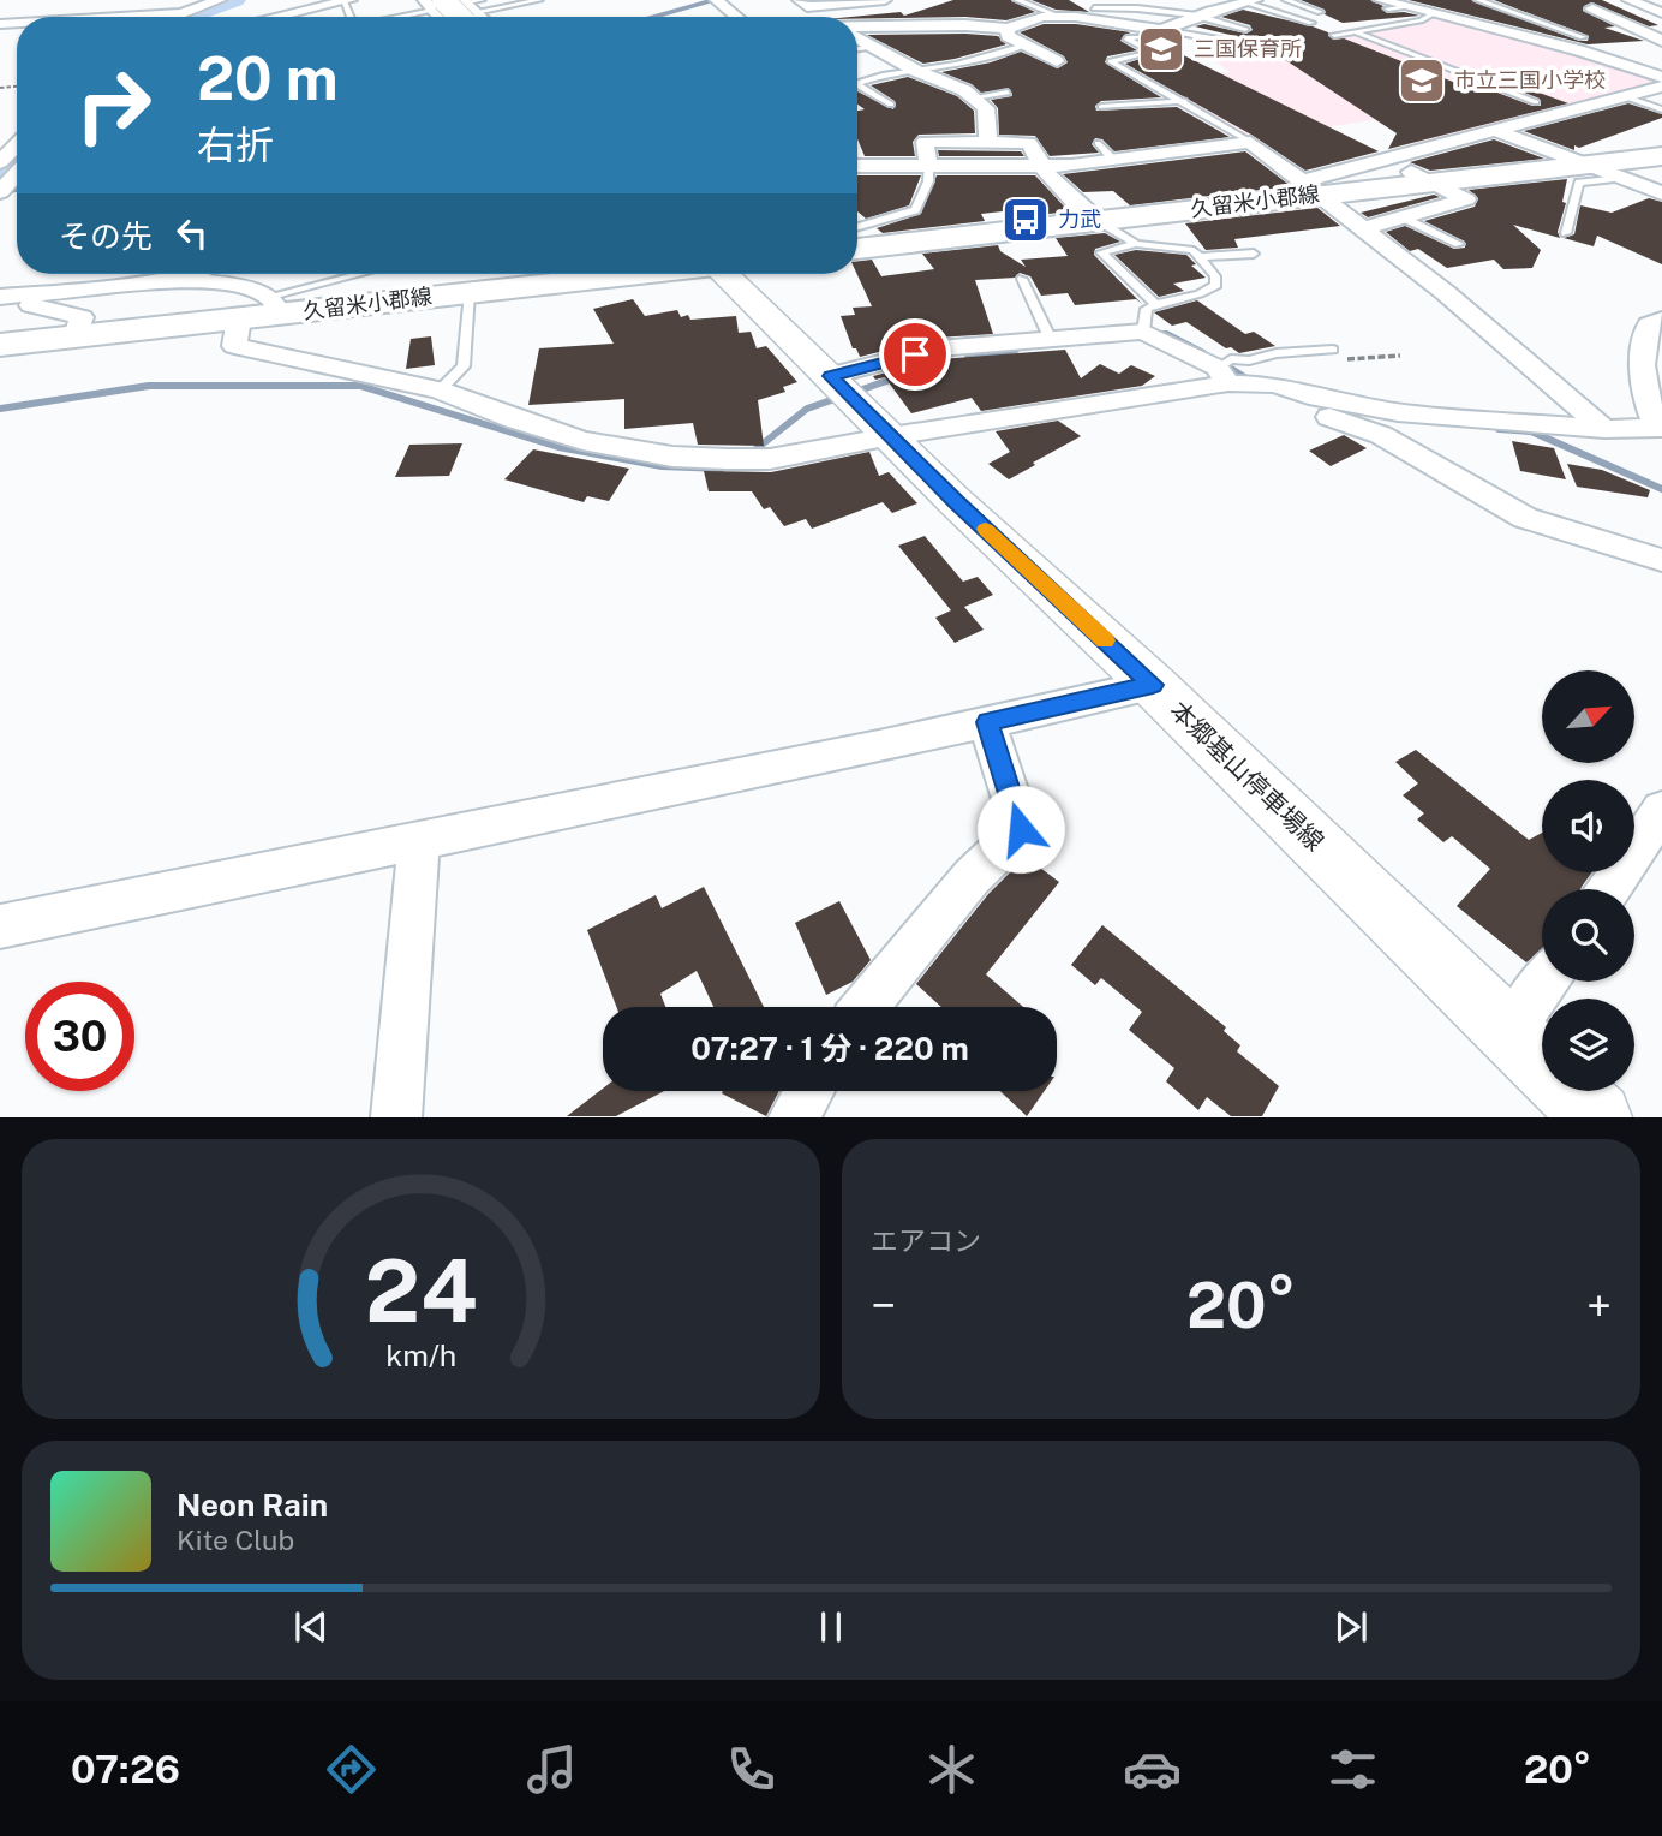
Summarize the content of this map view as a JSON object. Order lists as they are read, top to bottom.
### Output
{
  "streets": {
    "main road": ["久留米小郡線", "本郷基山停車場線"]
  },
  "places": {
    "school or university": ["三国保育所", "市立三国小学校"],
    "bus stop": ["力武"]
  },
  "north": "top right",
  "page": {
    "turn": ["20 m", "右折"],
    "then": "その先",
    "limit": "30",
    "trip": "07:27 · 1 分 · 220 m",
    "tile": "エアコン",
    "heat": ["−", "20°", "+"],
    "song": ["Neon Rain", "Kite Club"],
    "tabs": ["07:26", "20°"],
    "gauge": ["24", "km/h"]
  }
}
